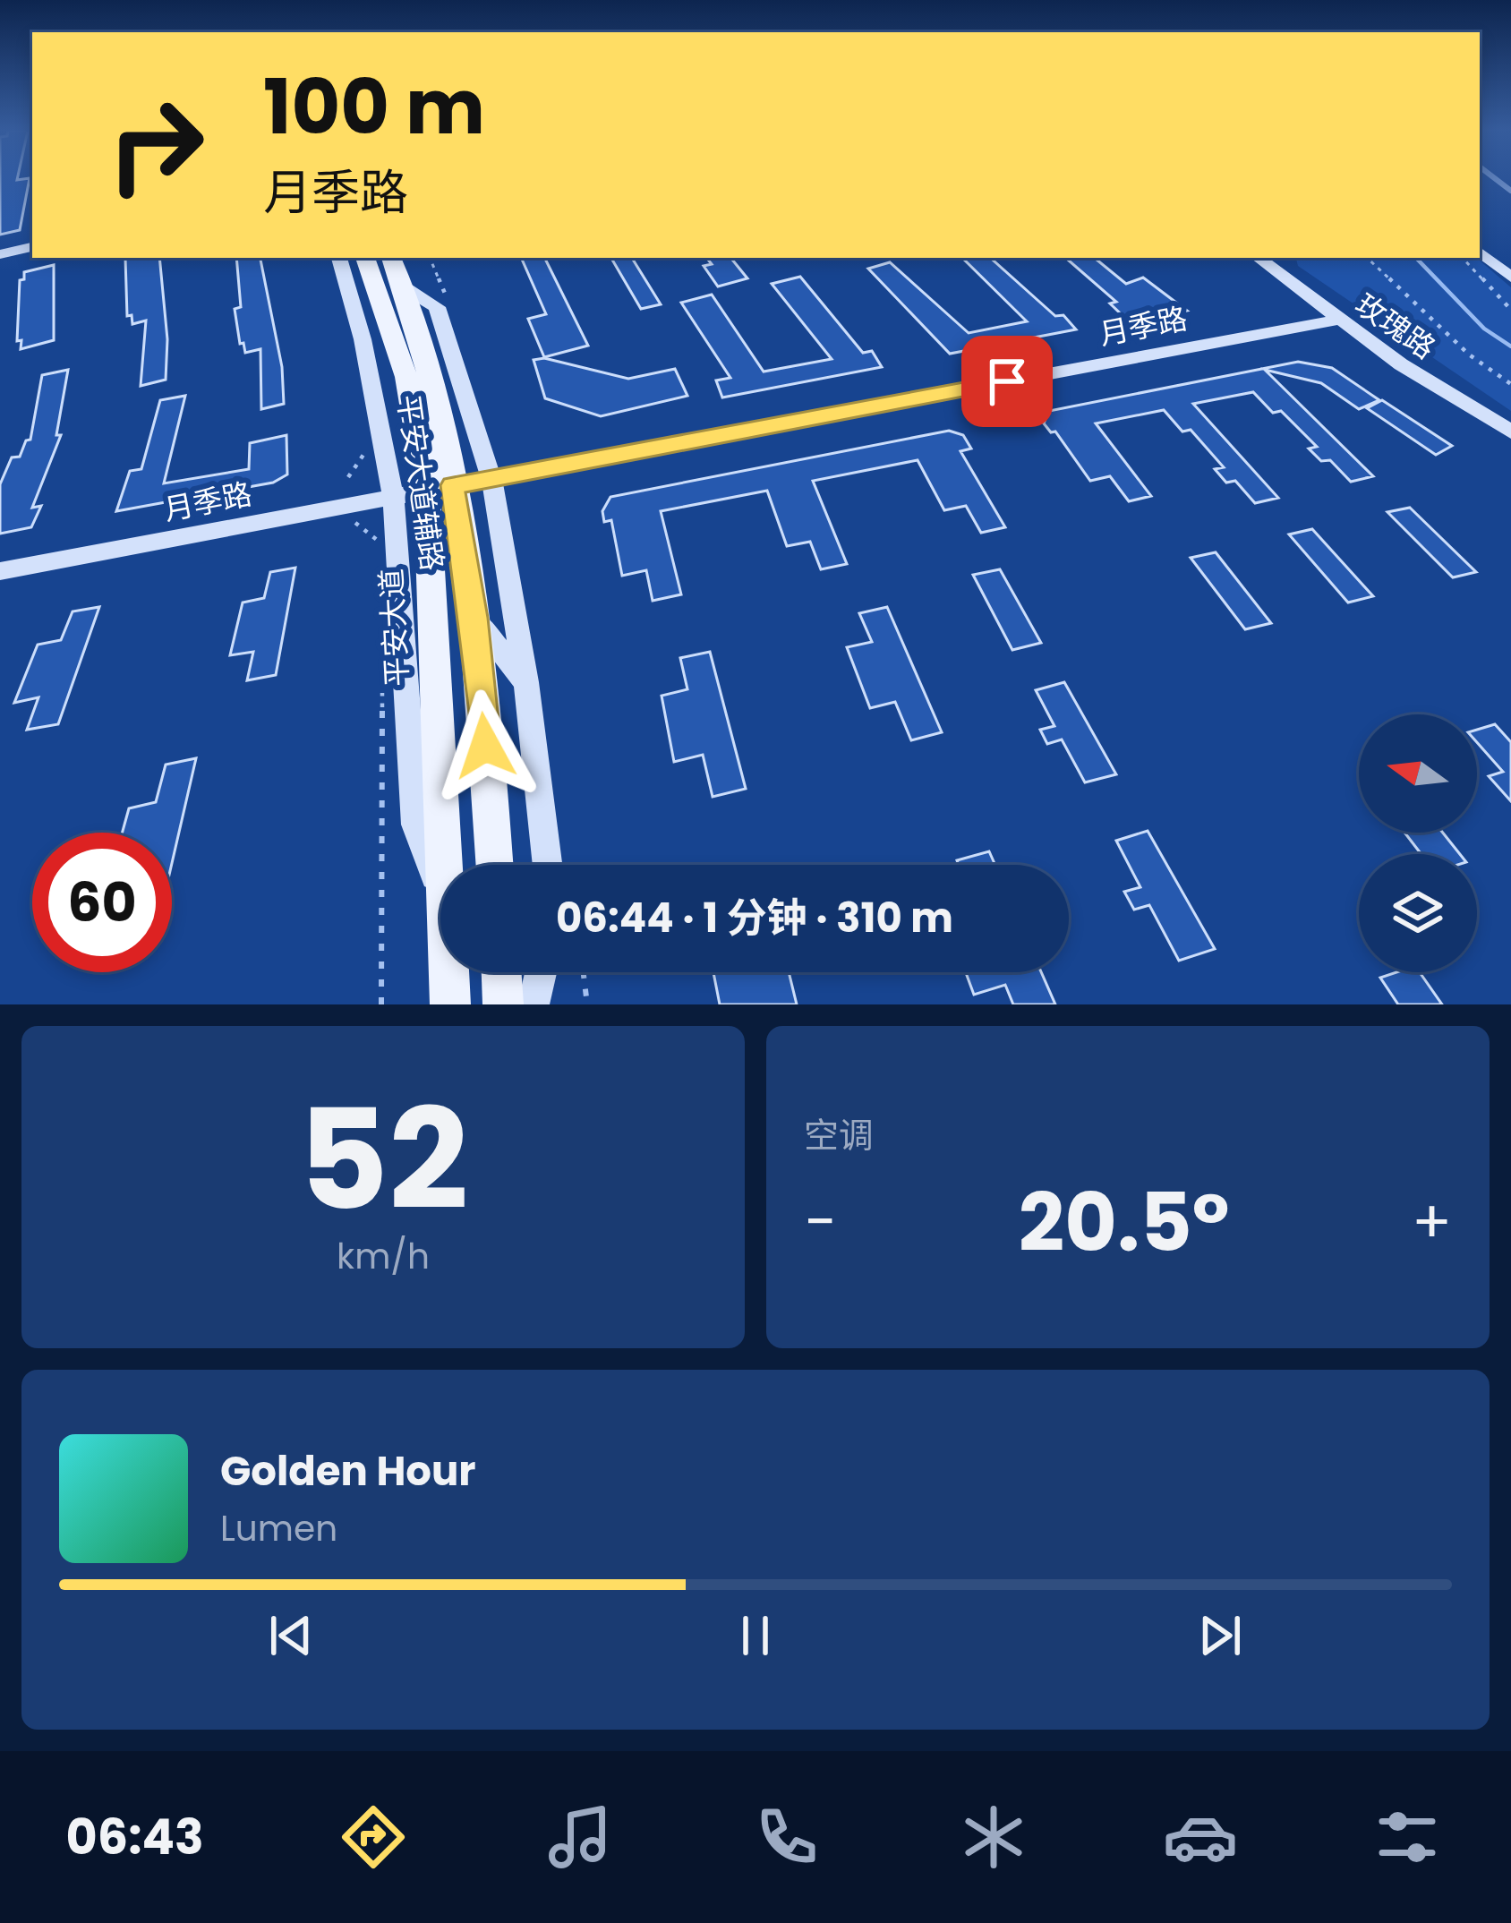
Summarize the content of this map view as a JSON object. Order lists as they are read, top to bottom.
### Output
{
  "streets": {
    "main road": ["平安大道"],
    "street": ["月季路", "玫瑰路", "平安大道辅路"]
  },
  "crossings": [
    ["月季路", "玫瑰路"],
    ["月季路", "平安大道辅路"],
    ["月季路", "平安大道"],
    ["平安大道辅路", "平安大道"]
  ],
  "north": "left",
  "page": {
    "turn": ["100 m", "月季路"],
    "limit": "60",
    "trip": "06:44 · 1 分钟 · 310 m",
    "tile": [
      ["52", "km/h"],
      "空调"
    ],
    "heat": ["−", "20.5°", "+"],
    "song": ["Golden Hour", "Lumen"],
    "tabs": "06:43"
  }
}
